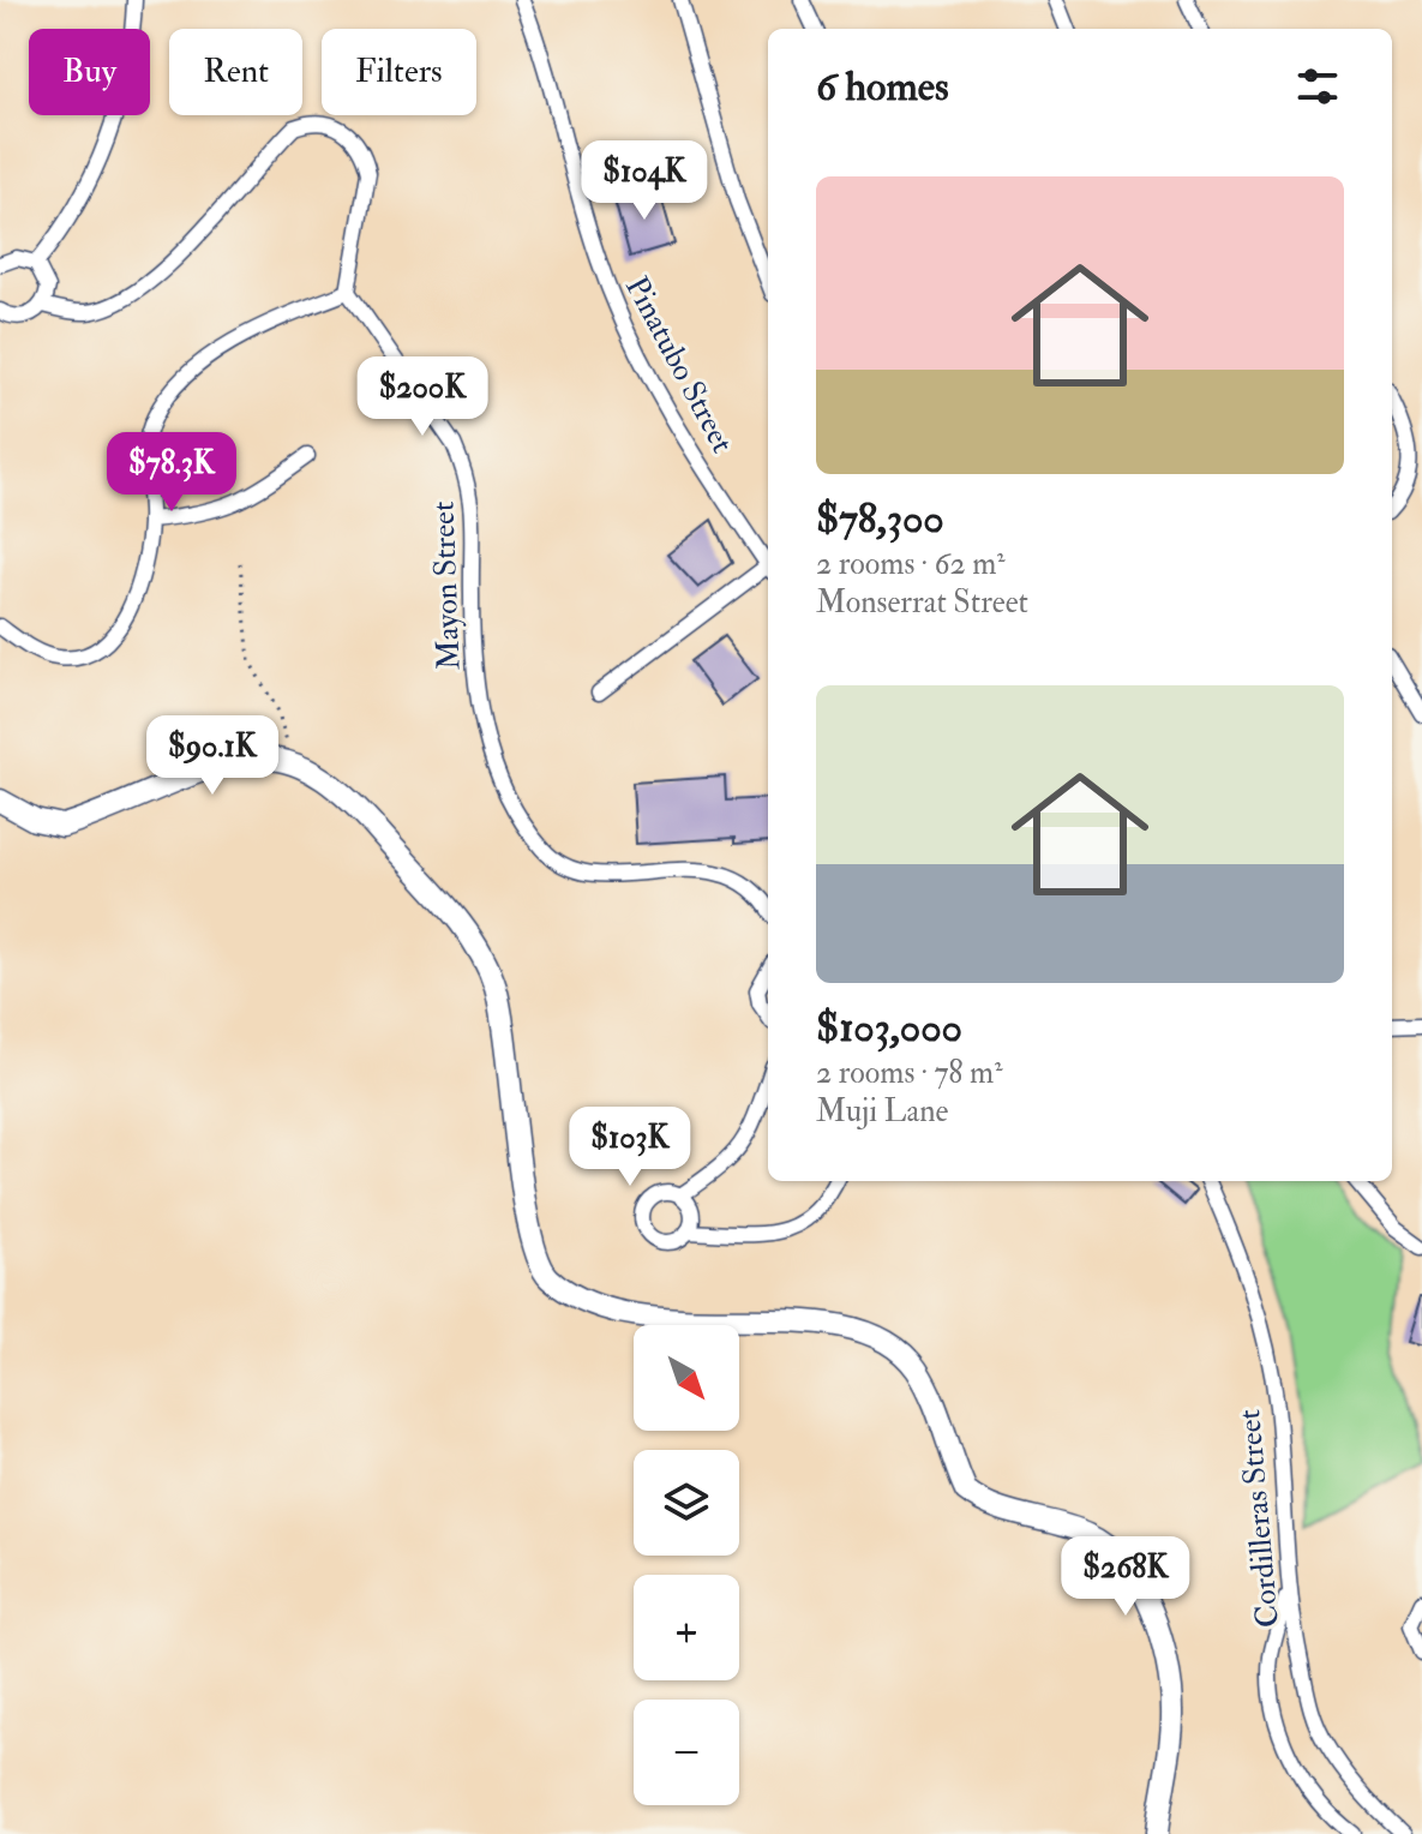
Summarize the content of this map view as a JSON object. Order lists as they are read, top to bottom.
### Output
{
  "streets": {
    "street": ["Pinatubo Street", "Mayon Street", "Cordilleras Street"]
  },
  "north": "bottom right",
  "page": {
    "chip": ["Buy", "Rent", "Filters"],
    "heading": "6 homes",
    "price": [
      "$104K",
      "$200K",
      "$78.3K",
      "$90.1K",
      "$103K",
      "$268K"
    ],
    "list": [
      {
        "name": "$78,300",
        "note": "2 rooms · 62 m² · Monserrat Street"
      },
      {
        "name": "$103,000",
        "note": "2 rooms · 78 m² · Muji Lane"
      }
    ],
    "map_buttons": ["+", "−"]
  }
}
